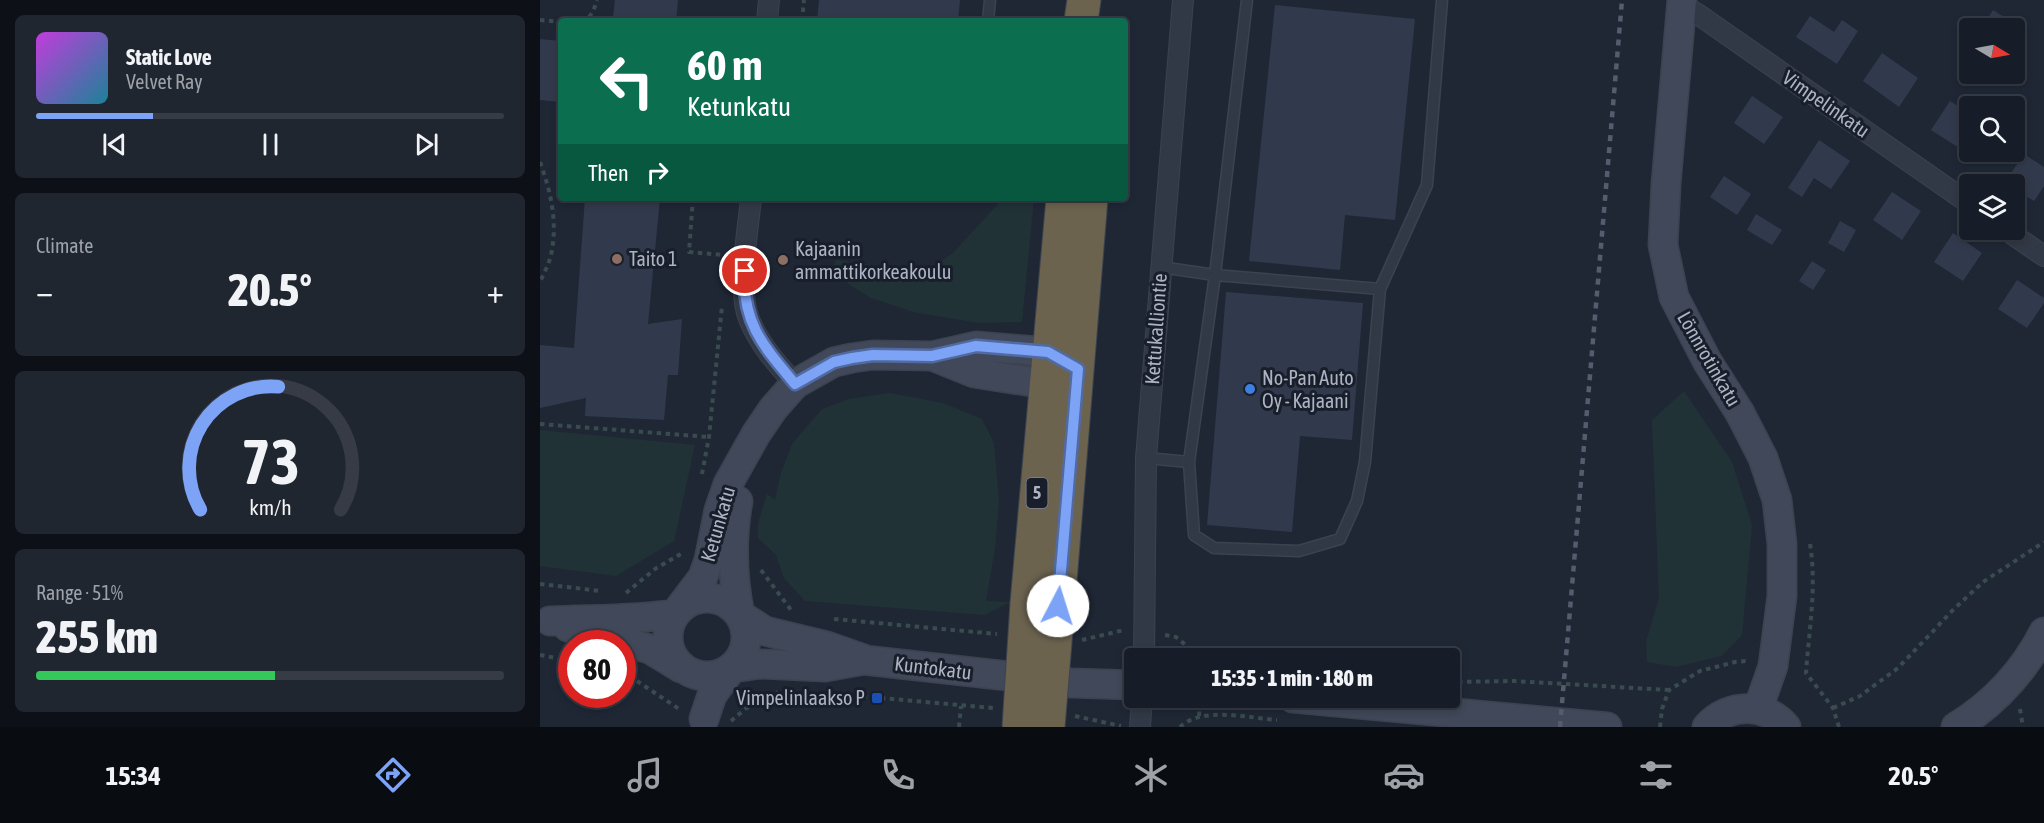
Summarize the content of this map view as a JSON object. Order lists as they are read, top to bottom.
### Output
{
  "streets": {
    "highway": ["5"],
    "street": [
      "Vimpelinkatu",
      "Kettukalliontie",
      "Lönnrotinkatu",
      "Ketunkatu",
      "Kuntokatu"
    ]
  },
  "crossings": [
    ["Vimpelinkatu", "Lönnrotinkatu"],
    ["5", "Ketunkatu"],
    ["Ketunkatu", "Kuntokatu"]
  ],
  "places": {
    "other": ["Taito 1", "Kajaanin ammattikorkeakoulu", "No-Pan Auto Oy - Kajaani"],
    "transit": ["Vimpelinlaakso P"]
  },
  "north": "right",
  "page": {
    "turn": ["60 m", "Ketunkatu"],
    "song": ["Static Love", "Velvet Ray"],
    "then": "Then",
    "tile": [
      "Climate",
      ["Range · 51%", "255 km"]
    ],
    "heat": ["−", "20.5°", "+"],
    "limit": "80",
    "trip": "15:35 · 1 min · 180 m",
    "tabs": ["15:34", "20.5°"],
    "gauge": ["73", "km/h"]
  }
}
